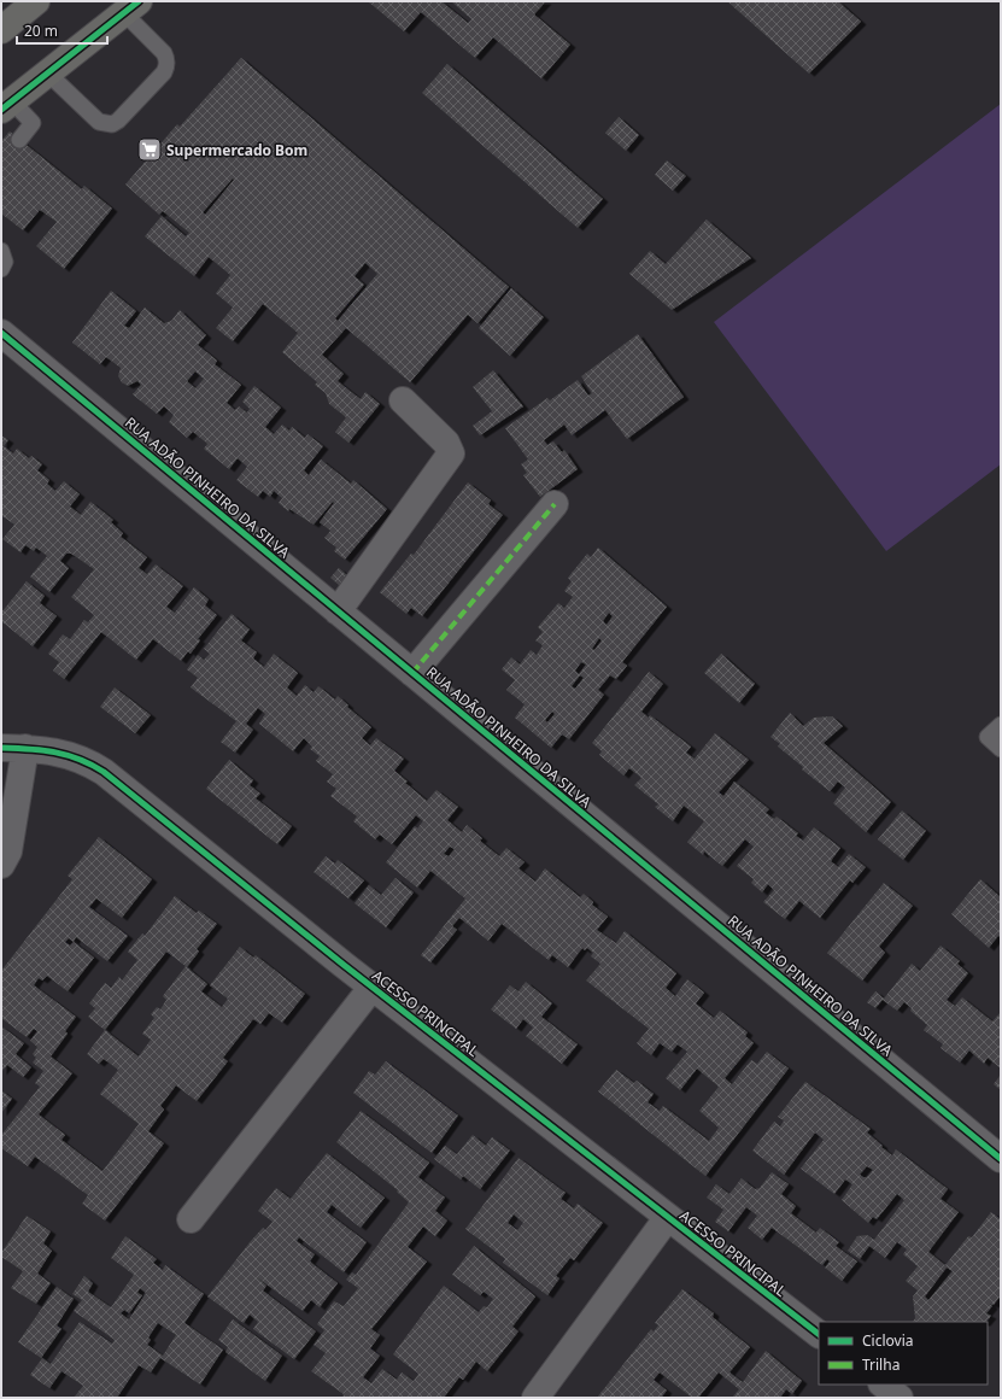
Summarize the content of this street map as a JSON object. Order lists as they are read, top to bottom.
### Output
{
  "streets": {
    "street": ["RUA ADÃO PINHEIRO DA SILVA", "ACESSO PRINCIPAL"]
  },
  "places": {
    "supermarket": ["Supermercado Bom"]
  },
  "legend": ["Ciclovia", "Trilha"],
  "scale_bar": "20 m"
}
